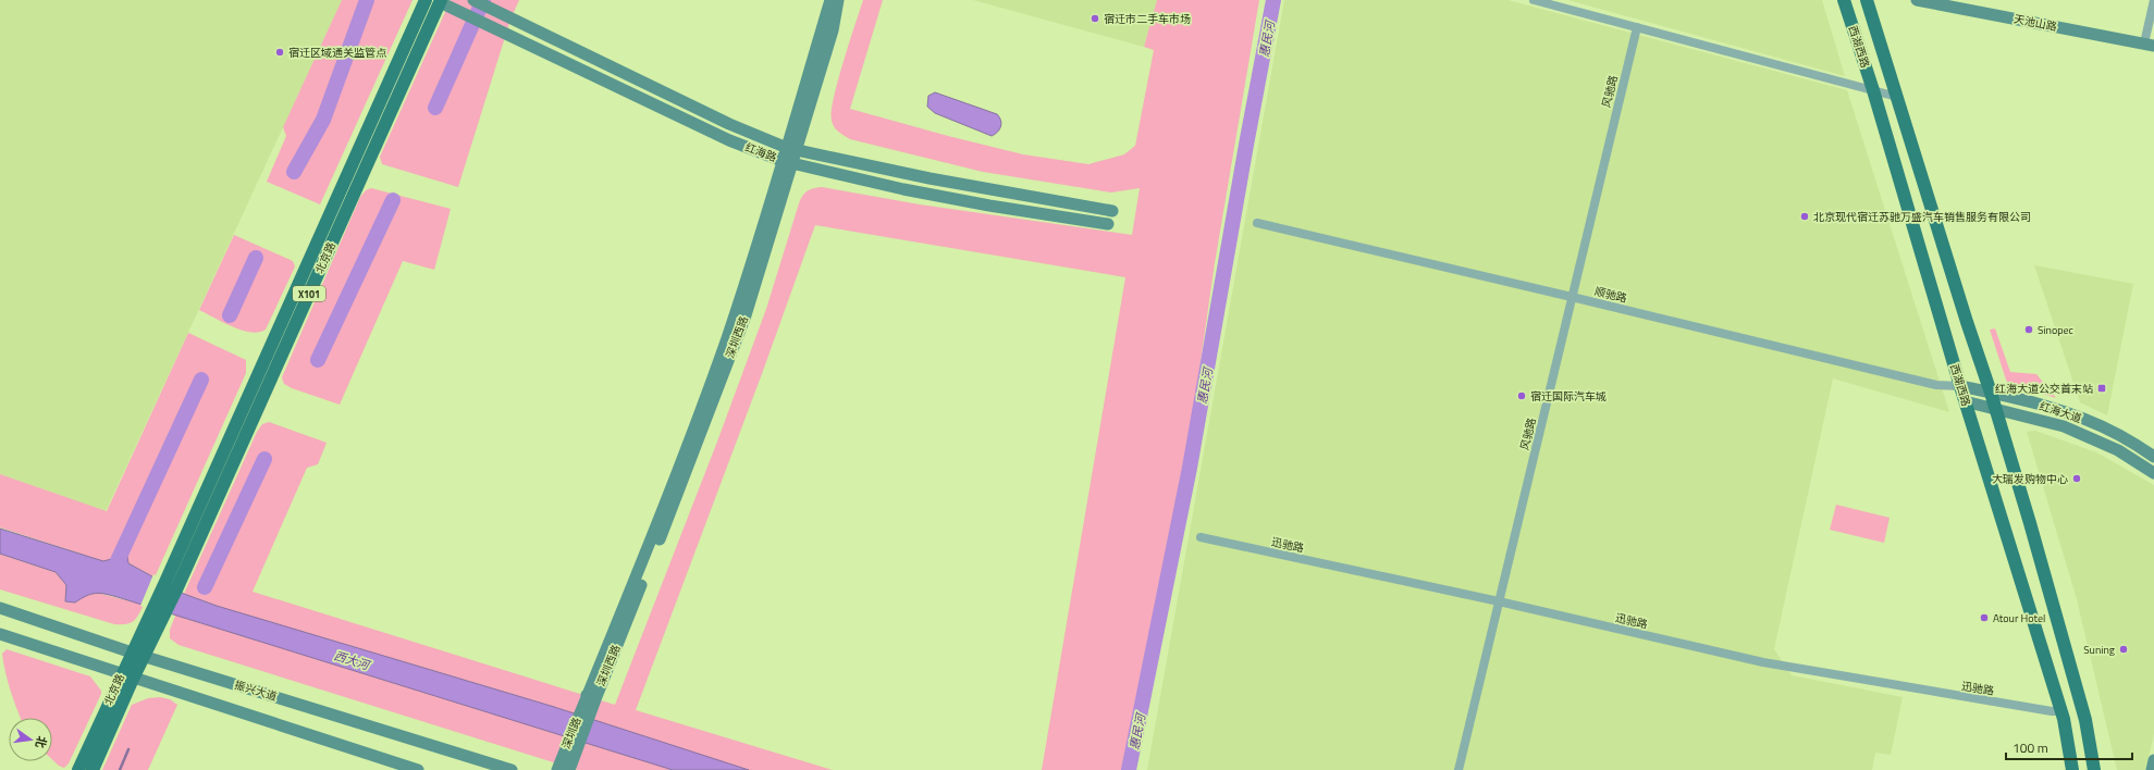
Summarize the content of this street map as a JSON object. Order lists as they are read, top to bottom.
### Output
{
  "streets": {
    "main road": ["西湖西路", "北京路", "X101"],
    "street": [
      "天池山路",
      "风驰路",
      "红海路",
      "顺驰路",
      "深圳西路",
      "红海大道",
      "迅驰路",
      "振兴大道",
      "深圳路"
    ]
  },
  "crossings": [
    ["西湖西路", "顺驰路"],
    ["西湖西路", "红海大道"],
    ["西湖西路", "迅驰路"],
    ["风驰路", "顺驰路"],
    ["风驰路", "迅驰路"],
    ["红海路", "北京路"],
    ["红海路", "深圳西路"],
    ["北京路", "振兴大道"],
    ["顺驰路", "红海大道"],
    ["深圳西路", "深圳路"]
  ],
  "water": ["惠民河", "西大河"],
  "places": {
    "other": [
      "宿迁市二手车市场",
      "宿迁区域通关监管点",
      "北京现代宿迁苏驰万盛汽车销售服务有限公司",
      "Sinopec",
      "宿迁国际汽车城",
      "大瑞发购物中心",
      "Atour Hotel",
      "Suning"
    ],
    "transit": ["红海大道公交首末站"]
  },
  "scale_bar": "100 m",
  "north": "right"
}
